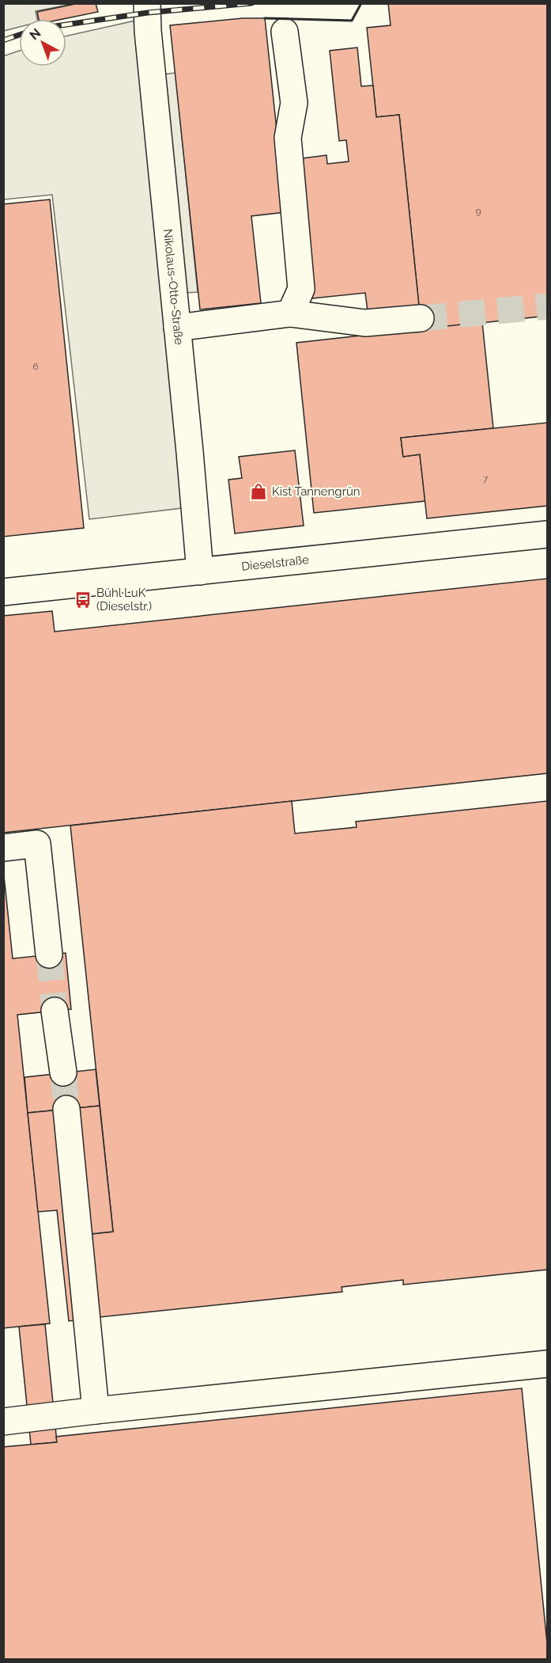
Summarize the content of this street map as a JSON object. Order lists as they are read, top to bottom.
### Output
{
  "streets": {
    "street": ["Nikolaus-Otto-Straße", "Dieselstraße"]
  },
  "crossings": [
    ["Nikolaus-Otto-Straße", "Dieselstraße"]
  ],
  "places": {
    "shop": ["Kist Tannengrün"],
    "bus stop": ["Bühl LuK (Dieselstr.)"]
  },
  "house_numbers": ["9", "6", "7"],
  "north": "top left"
}
